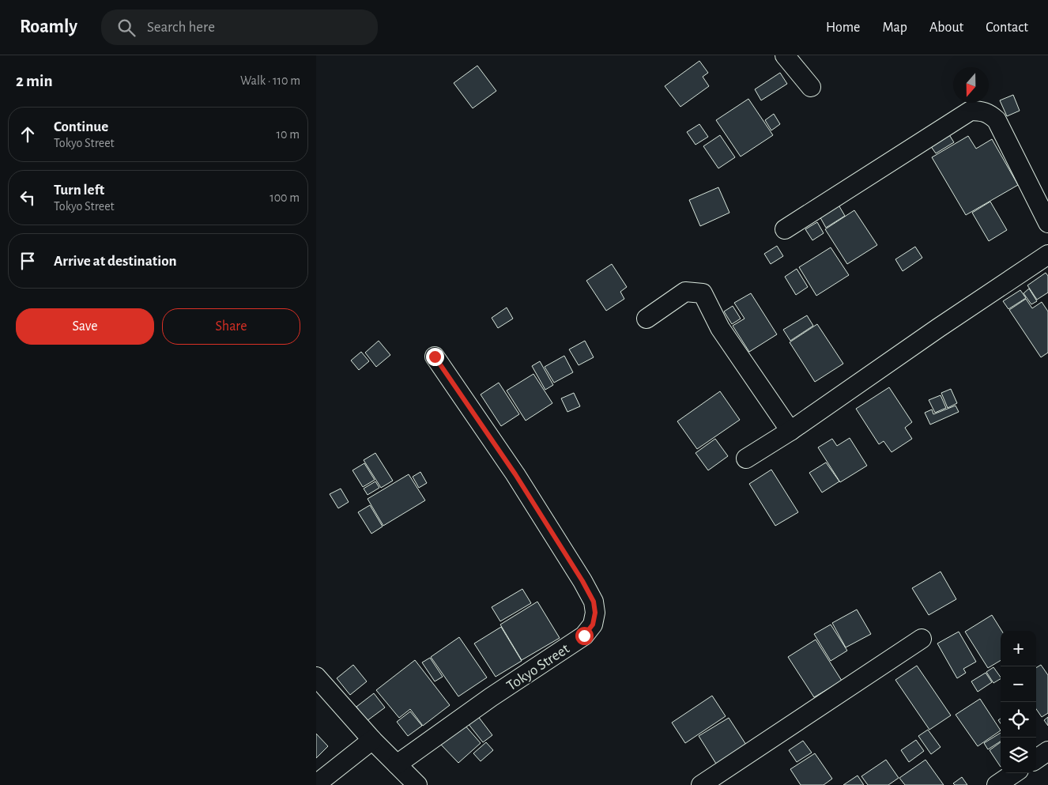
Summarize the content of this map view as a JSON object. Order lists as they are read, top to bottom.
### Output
{
  "streets": {
    "street": ["Tokyo Street"]
  },
  "north": "bottom",
  "page": {
    "header": "Roamly",
    "search": "Search here",
    "nav": [
      "Home",
      "Map",
      "About",
      "Contact"
    ],
    "heading": ["2 min", "Walk · 110 m"],
    "list": [
      ["Continue", "Tokyo Street", "10 m"],
      ["Turn left", "Tokyo Street", "100 m"],
      "Arrive at destination"
    ],
    "buttons": ["Save", "Share"],
    "map_buttons": ["+", "−"]
  }
}
